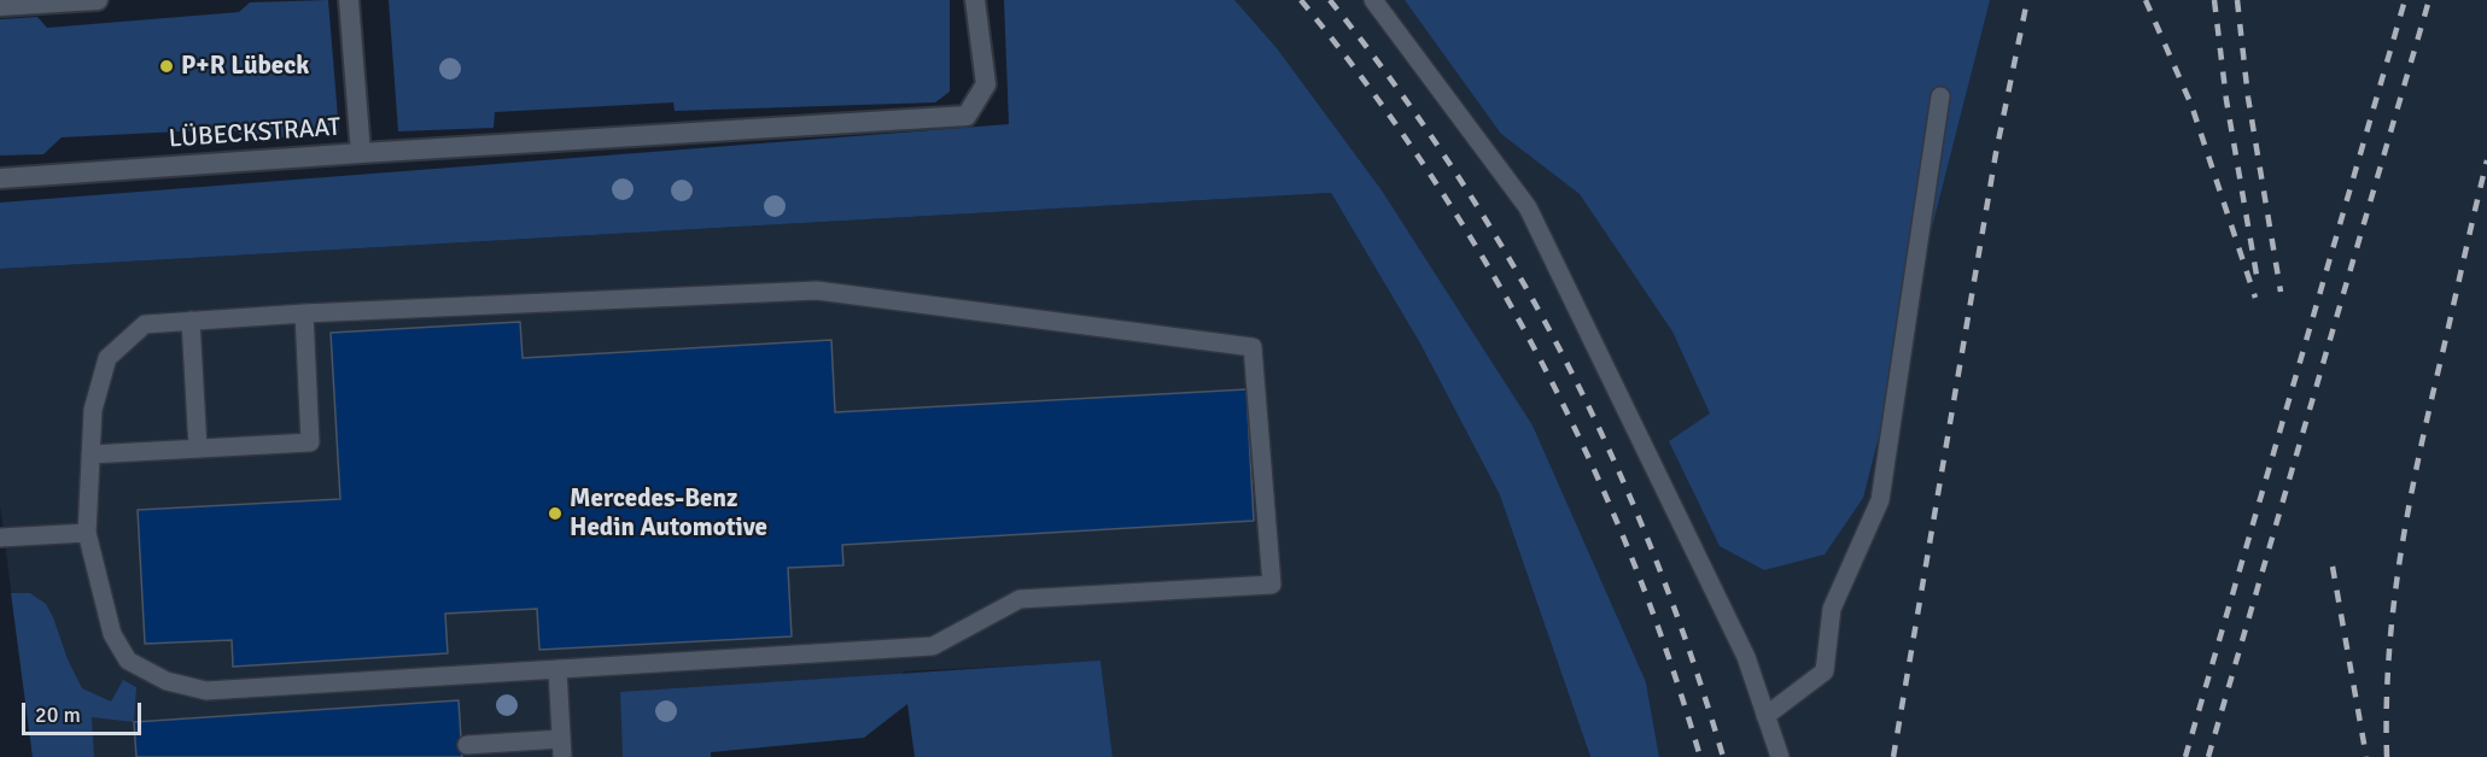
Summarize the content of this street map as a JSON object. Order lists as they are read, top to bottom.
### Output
{
  "streets": {
    "street": ["LÜBECKSTRAAT"]
  },
  "places": ["P+R Lübeck", "Mercedes-Benz Hedin Automotive"],
  "scale_bar": "20 m"
}
